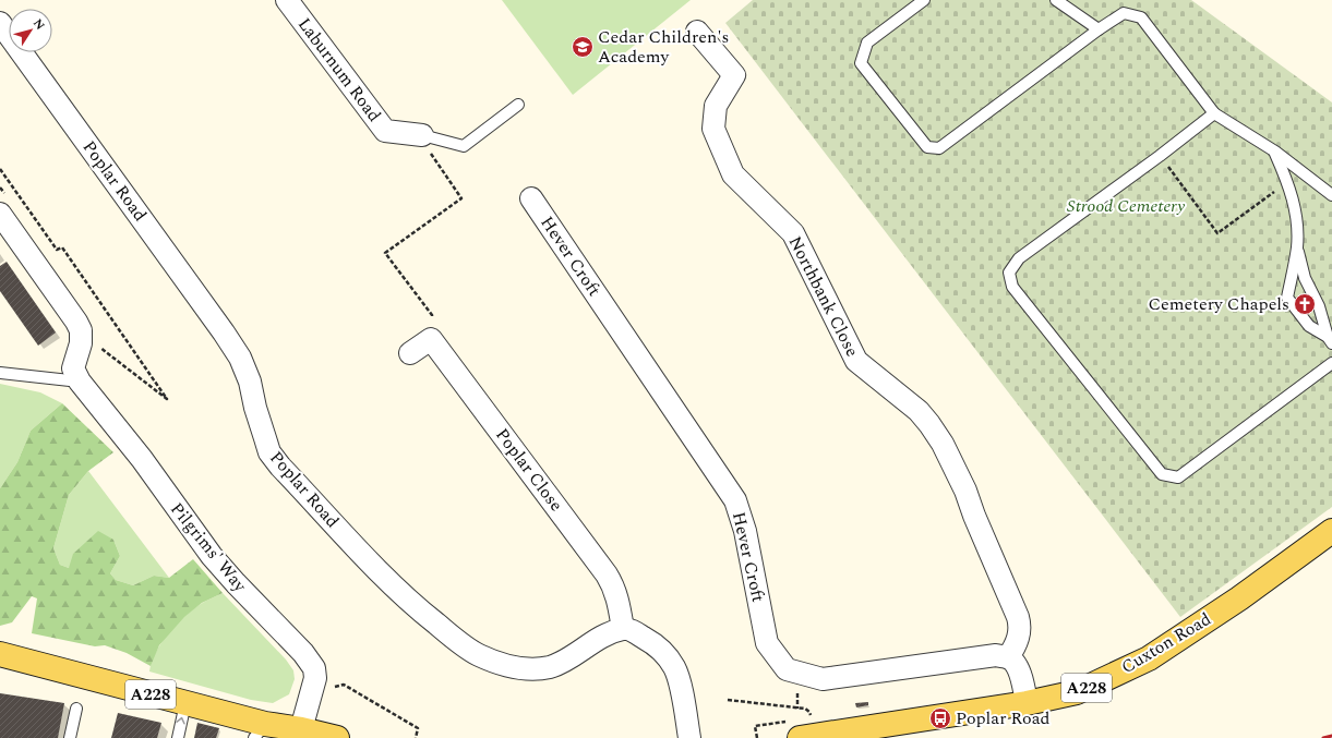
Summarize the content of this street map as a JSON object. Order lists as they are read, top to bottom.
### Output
{
  "streets": {
    "main road": ["Cuxton Road", "A228"],
    "street": [
      "Laburnum Road",
      "Poplar Road",
      "Hever Croft",
      "Northbank Close",
      "Poplar Close",
      "Pilgrims' Way"
    ]
  },
  "crossings": [
    ["Poplar Road", "Poplar Close"],
    ["Hever Croft", "Northbank Close"],
    ["Pilgrims' Way", "A228"]
  ],
  "parks": ["Strood Cemetery"],
  "places": {
    "school or university": ["Cedar Children's Academy"],
    "church": ["Cemetery Chapels"],
    "bus stop": ["Poplar Road"]
  },
  "north": "top right"
}
